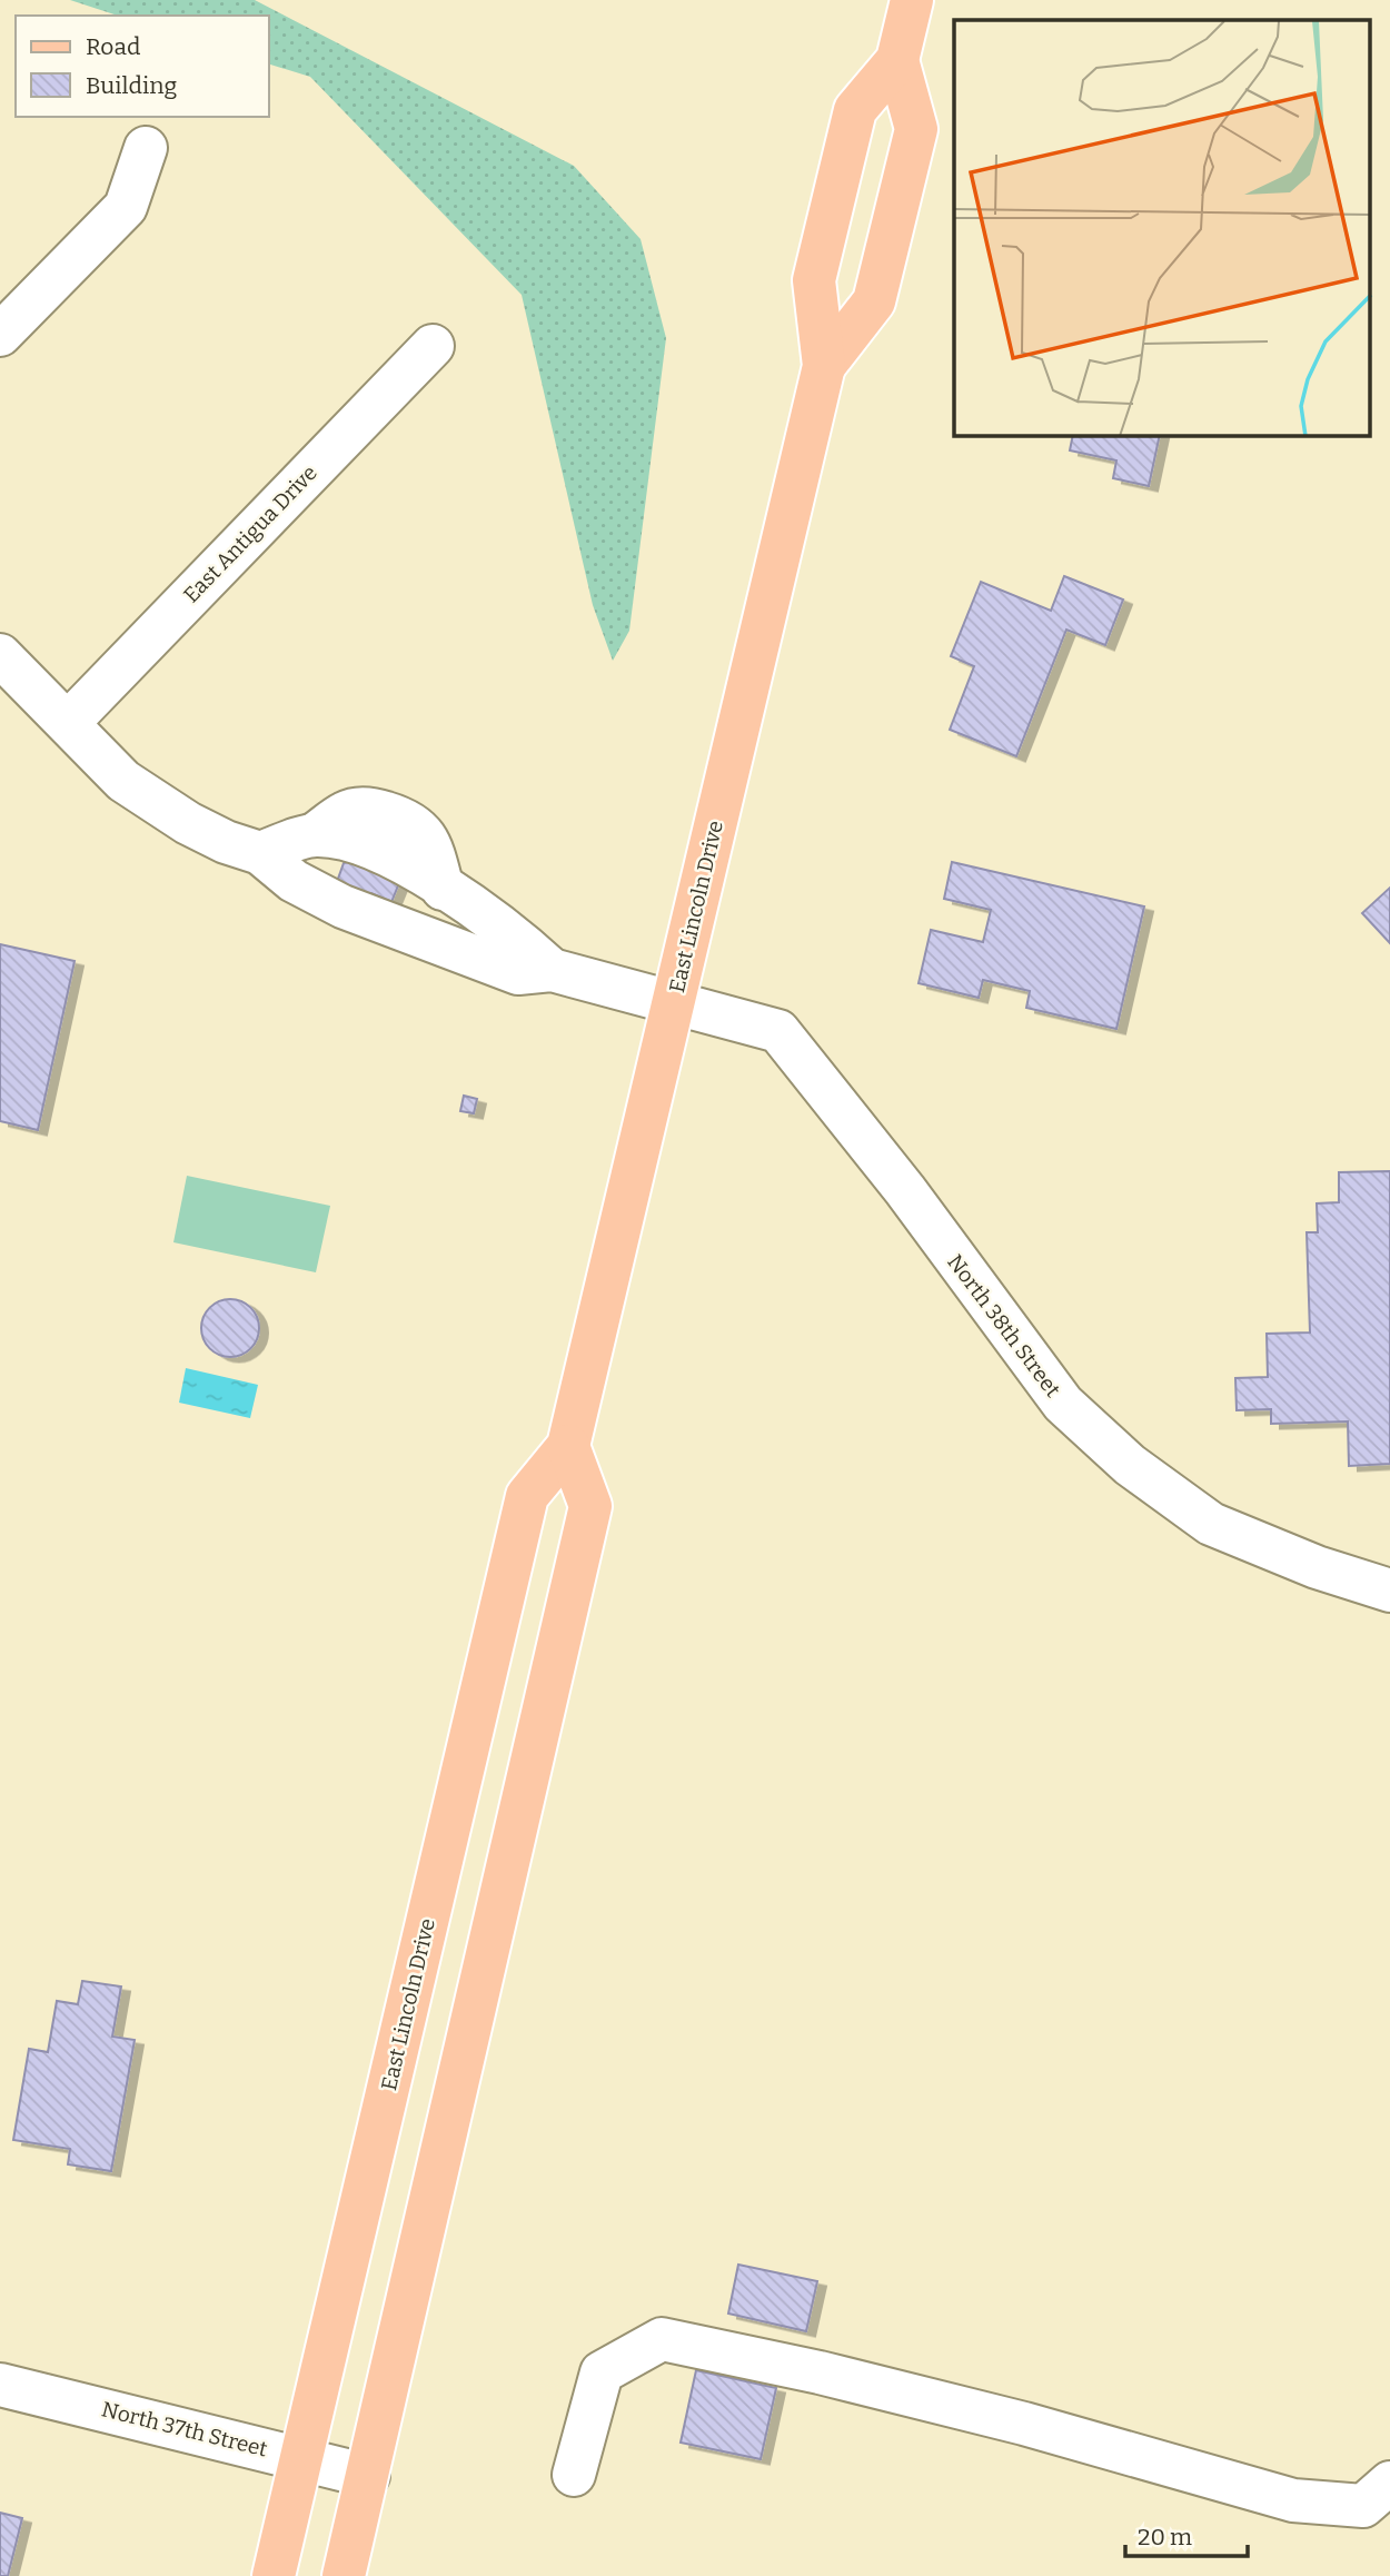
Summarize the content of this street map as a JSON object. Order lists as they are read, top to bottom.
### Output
{
  "streets": {
    "main road": ["East Lincoln Drive"],
    "street": ["East Antigua Drive", "North 38th Street", "North 37th Street"]
  },
  "crossings": [
    ["East Lincoln Drive", "North 38th Street"],
    ["East Lincoln Drive", "North 37th Street"]
  ],
  "legend": ["Road", "Building"],
  "scale_bar": "20 m"
}
